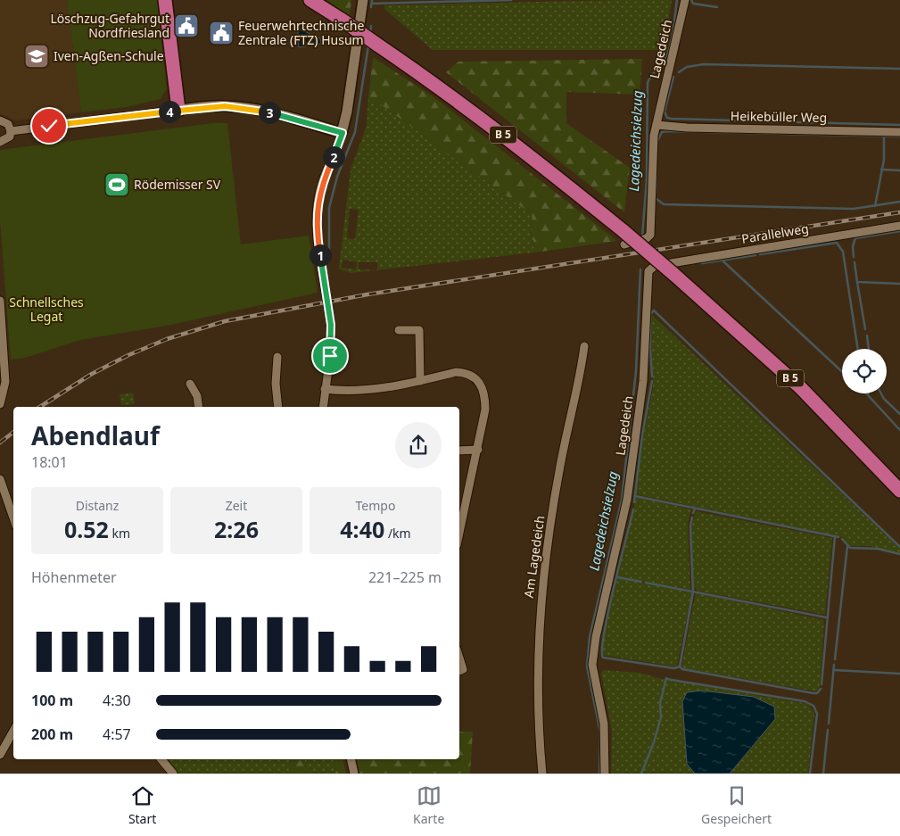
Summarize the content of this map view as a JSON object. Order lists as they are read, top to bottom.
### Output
{
  "streets": {
    "highway": ["B 5"],
    "street": [
      "Lagedeich",
      "Heikebüller Weg",
      "Parallelweg",
      "Am Lagedeich"
    ]
  },
  "crossings": [
    ["Lagedeich", "Heikebüller Weg"],
    ["Lagedeich", "Parallelweg"]
  ],
  "water": ["Lagedeichsielzug"],
  "parks": ["Schnellsches Legat"],
  "places": {
    "public building": ["Löschzug-Gefahrgut Nordfriesland", "Feuerwehrtechnische Zentrale (FTZ) Husum"],
    "school or university": ["Iven-Agßen-Schule"],
    "sports": ["Rödemisser SV"]
  },
  "page": {
    "pins": [
      "4",
      "3",
      "2",
      "1"
    ],
    "heading": ["Abendlauf", "18:01"],
    "stats": [
      ["Distanz", "0.52 km"],
      ["Zeit", "2:26"],
      ["Tempo", "4:40 /km"]
    ],
    "chart": ["Höhenmeter", "221–225 m"],
    "list": [
      {
        "name": "100 m",
        "note": "4:30"
      },
      {
        "name": "200 m",
        "note": "4:57"
      }
    ],
    "tabs": ["Start", "Karte", "Gespeichert"]
  }
}
